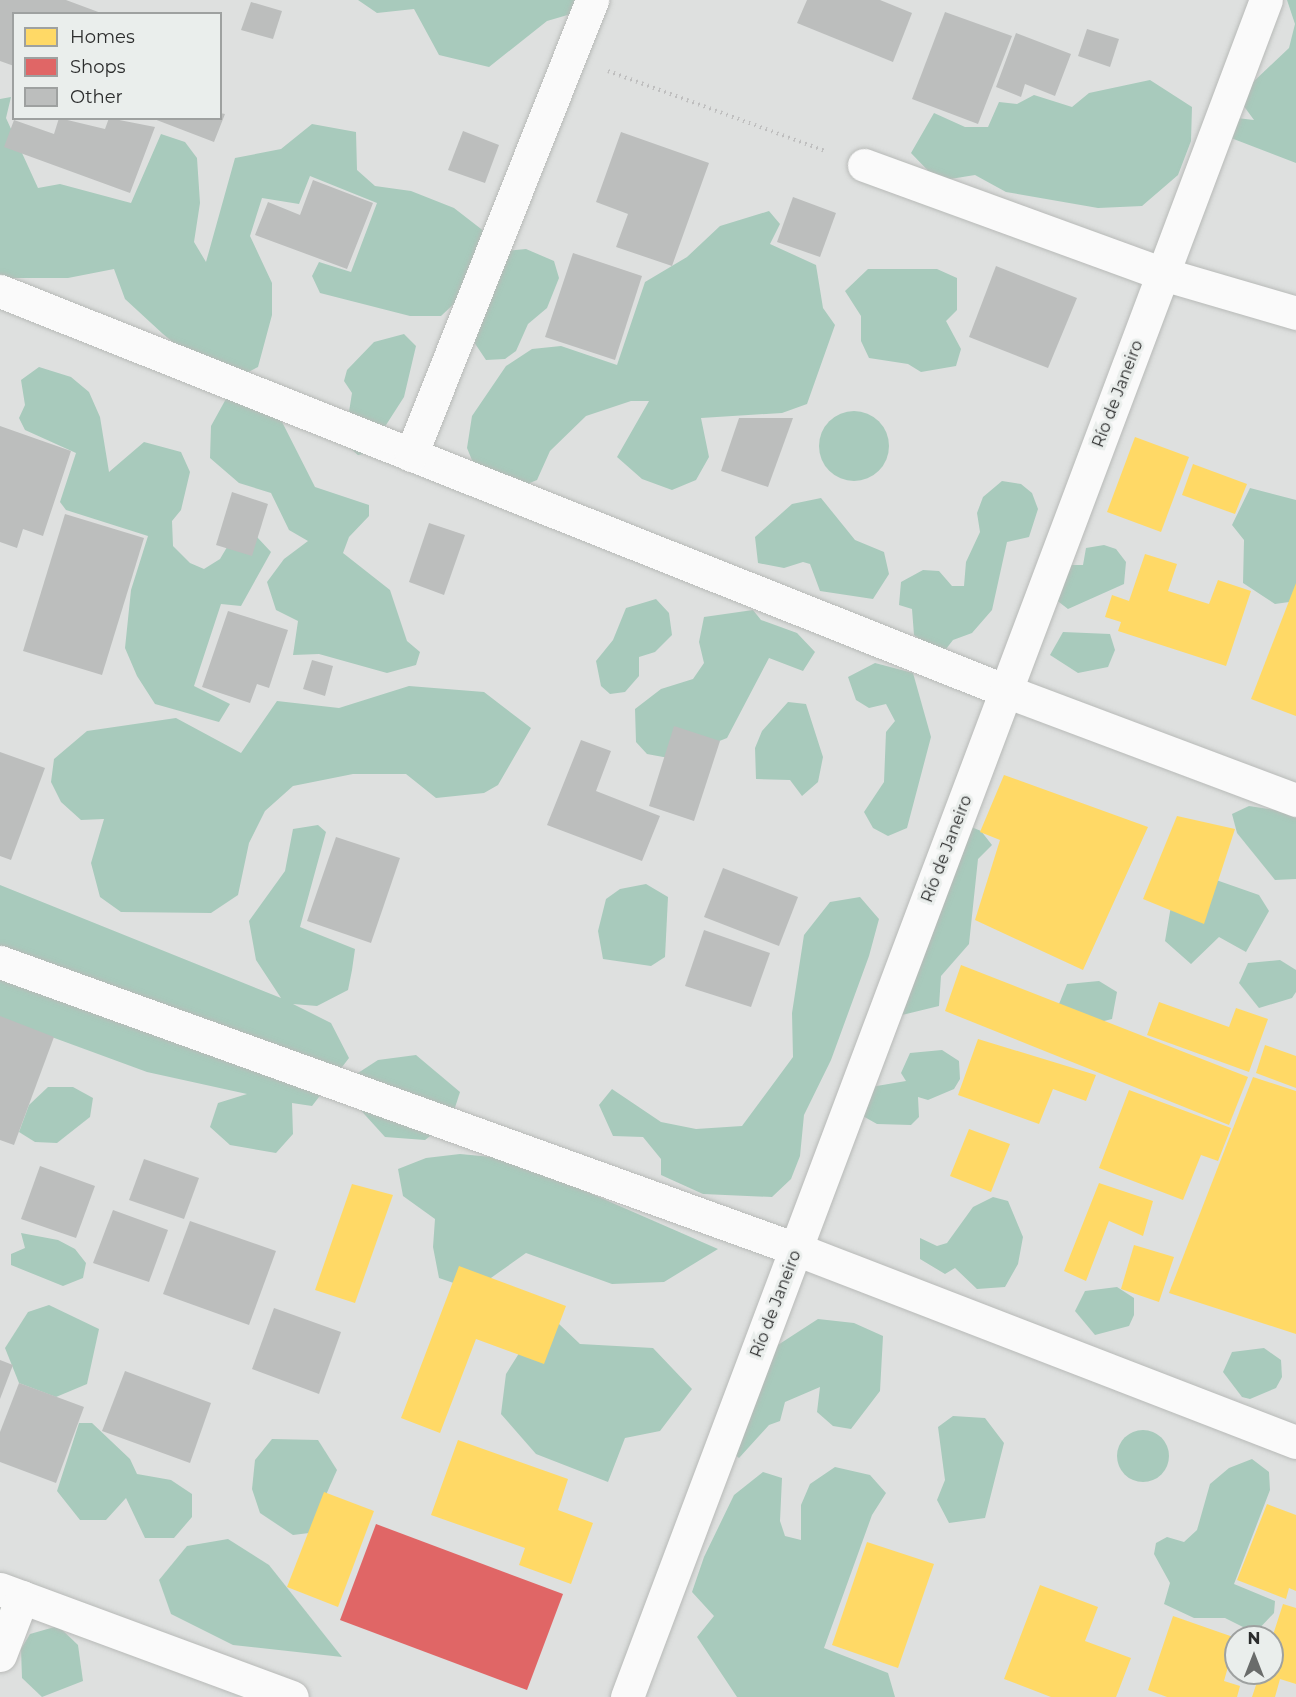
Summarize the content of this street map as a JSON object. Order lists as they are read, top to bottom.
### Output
{
  "streets": {
    "street": ["Río de Janeiro"]
  },
  "legend": ["Homes", "Shops", "Other"],
  "north": "top"
}
